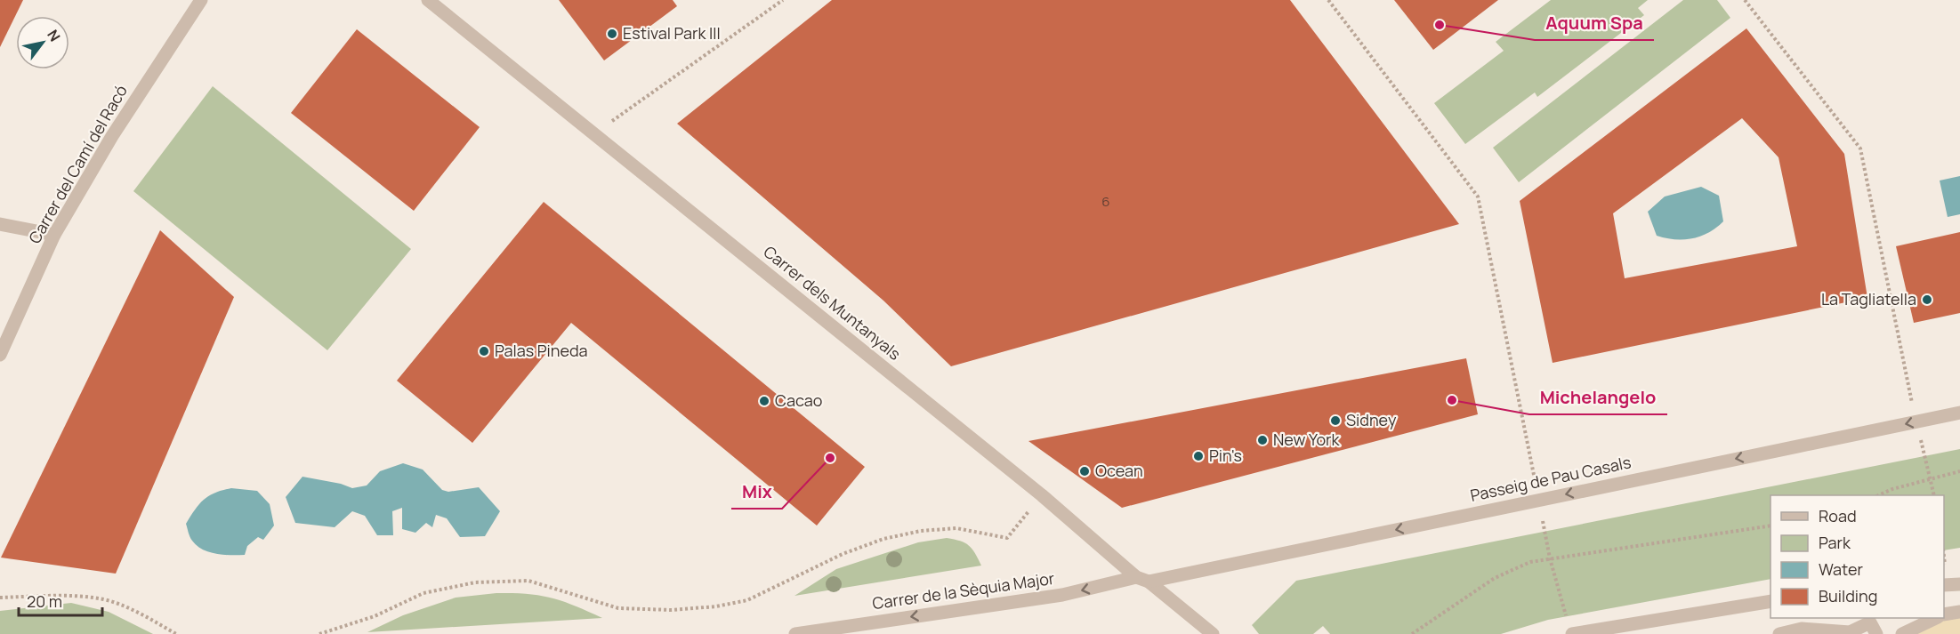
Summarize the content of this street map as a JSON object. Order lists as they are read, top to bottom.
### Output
{
  "streets": {
    "street": [
      "Carrer del Camí del Racó",
      "Carrer dels Muntanyals",
      "Passeig de Pau Casals",
      "Carrer de la Sèquia Major"
    ]
  },
  "crossings": [
    ["Carrer dels Muntanyals", "Passeig de Pau Casals"],
    ["Carrer dels Muntanyals", "Carrer de la Sèquia Major"],
    ["Passeig de Pau Casals", "Carrer de la Sèquia Major"]
  ],
  "one_way": ["Passeig de Pau Casals", "Carrer de la Sèquia Major"],
  "places": [
    "Aquum Spa",
    "Estival Park III",
    "La Tagliatella",
    "Palas Pineda",
    "Michelangelo",
    "Cacao",
    "Sidney",
    "New York",
    "Pin's",
    "Mix",
    "Ocean"
  ],
  "house_numbers": ["6"],
  "legend": [
    "Road",
    "Park",
    "Water",
    "Building"
  ],
  "scale_bar": "20 m",
  "north": "top right"
}
